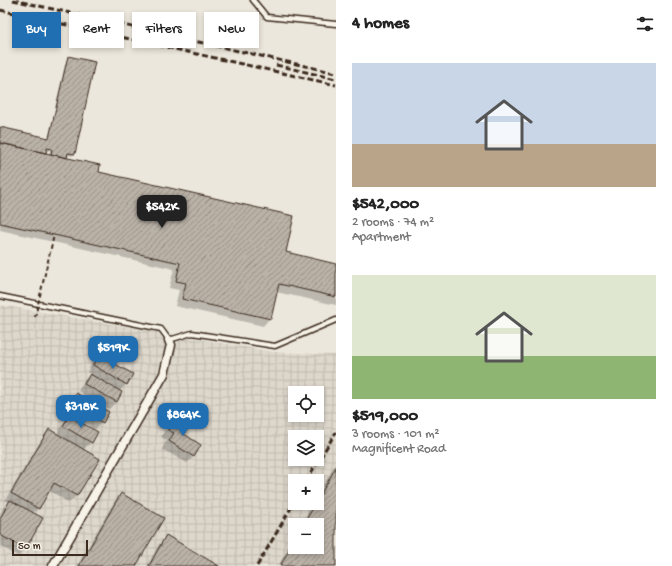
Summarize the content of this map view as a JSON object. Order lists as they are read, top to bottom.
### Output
{
  "scale_bar": "50 m",
  "page": {
    "heading": "4 homes",
    "chip": [
      "Buy",
      "Rent",
      "Filters",
      "New"
    ],
    "list": [
      {
        "name": "$542,000",
        "note": "2 rooms · 74 m² · Apartment"
      },
      {
        "name": "$519,000",
        "note": "3 rooms · 101 m² · Magnificent Road"
      }
    ],
    "price": [
      "$542K",
      "$519K",
      "$318K",
      "$864K"
    ],
    "map_buttons": ["+", "−"],
    "scale": "50 m"
  }
}
